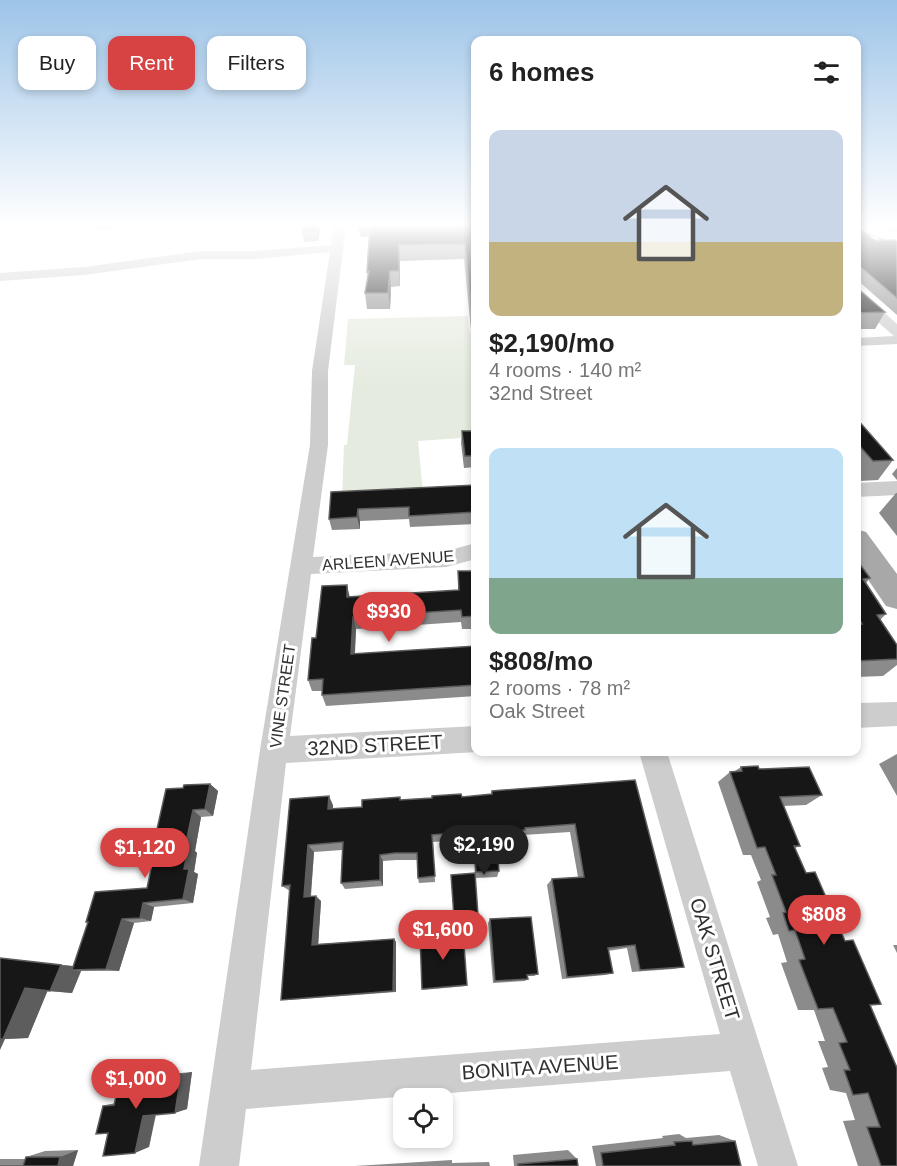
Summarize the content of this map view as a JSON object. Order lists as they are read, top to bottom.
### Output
{
  "streets": {
    "street": [
      "ARLEEN AVENUE",
      "VINE STREET",
      "32ND STREET",
      "OAK STREET",
      "BONITA AVENUE"
    ]
  },
  "crossings": [
    ["ARLEEN AVENUE", "VINE STREET"],
    ["VINE STREET", "32ND STREET"],
    ["VINE STREET", "BONITA AVENUE"],
    ["OAK STREET", "BONITA AVENUE"]
  ],
  "page": {
    "chip": ["Buy", "Rent", "Filters"],
    "heading": "6 homes",
    "list": [
      {
        "name": "$2,190/mo",
        "note": "4 rooms · 140 m² · 32nd Street"
      },
      {
        "name": "$808/mo",
        "note": "2 rooms · 78 m² · Oak Street"
      }
    ],
    "price": [
      "$930",
      "$2,190",
      "$1,120",
      "$808",
      "$1,600",
      "$1,000"
    ]
  }
}
